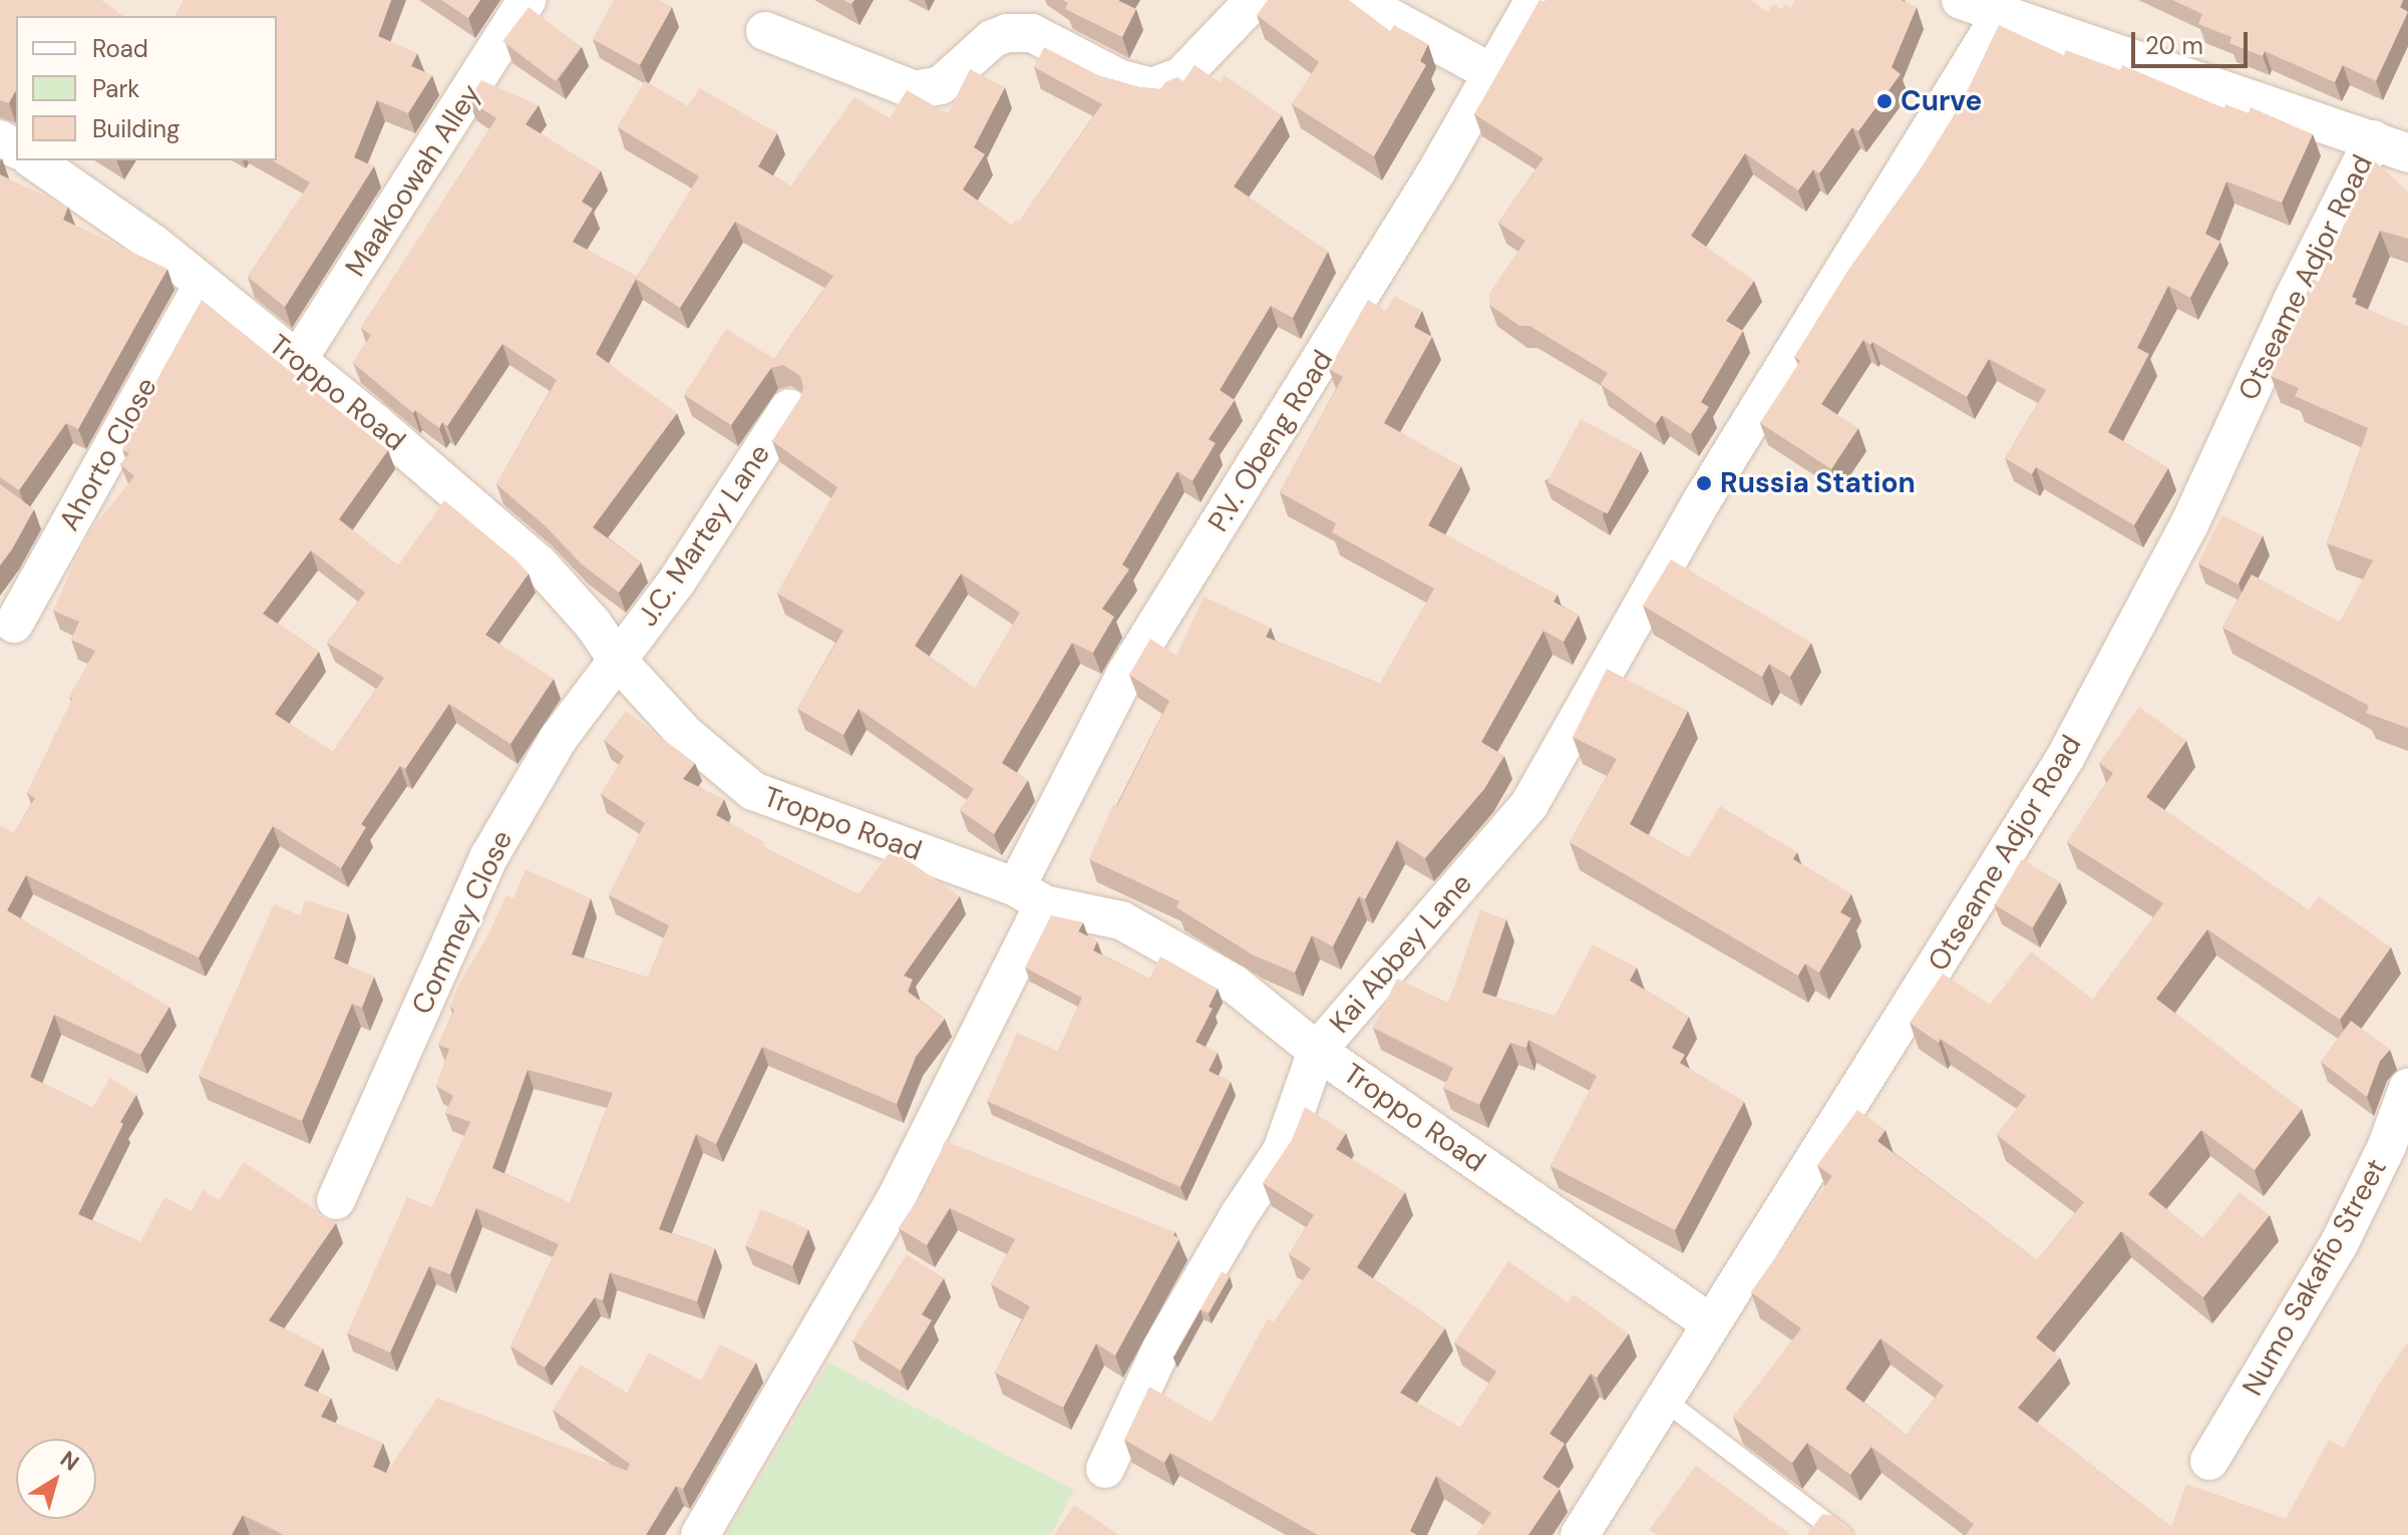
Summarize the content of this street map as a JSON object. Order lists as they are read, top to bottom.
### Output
{
  "streets": {
    "street": [
      "Maakoowah Alley",
      "Otseame Adjor Road",
      "Troppo Road",
      "P.V. Obeng Road",
      "Ahorto Close",
      "J.C. Martey Lane",
      "Commey Close",
      "Kai Abbey Lane",
      "Numo Sakafio Street"
    ]
  },
  "crossings": [
    ["Maakoowah Alley", "Troppo Road"],
    ["Otseame Adjor Road", "Troppo Road"],
    ["Troppo Road", "P.V. Obeng Road"],
    ["Troppo Road", "Ahorto Close"],
    ["Troppo Road", "J.C. Martey Lane"],
    ["Troppo Road", "Commey Close"],
    ["Troppo Road", "Kai Abbey Lane"],
    ["J.C. Martey Lane", "Commey Close"]
  ],
  "places": ["Curve", "Russia Station"],
  "legend": ["Road", "Park", "Building"],
  "scale_bar": "20 m",
  "north": "top right"
}
